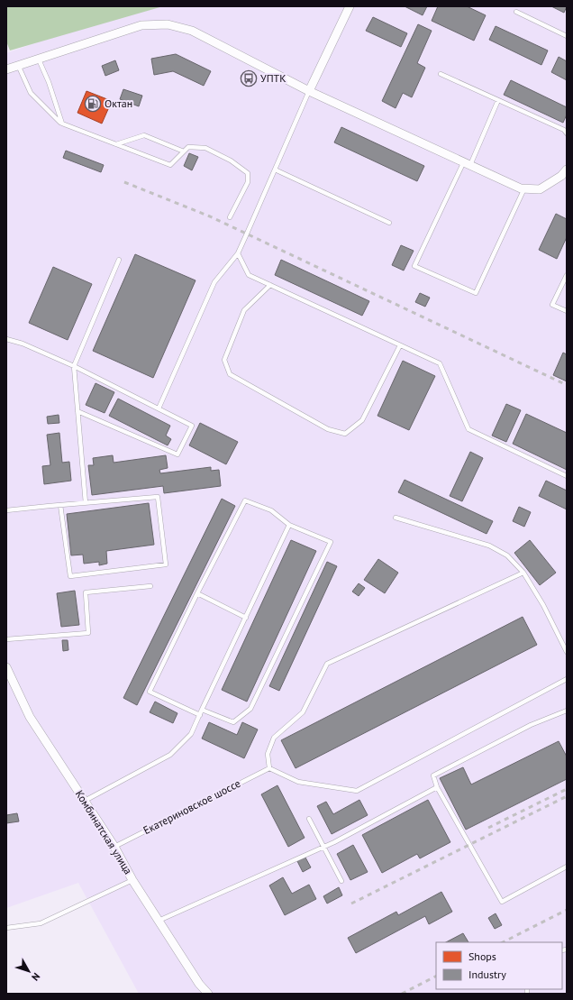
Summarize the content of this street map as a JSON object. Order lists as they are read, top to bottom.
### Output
{
  "streets": {
    "street": ["Комбинатская улица"],
    "lane": ["Екатериновское шоссе"]
  },
  "crossings": [
    ["Екатериновское шоссе", "Комбинатская улица"]
  ],
  "places": {
    "bus stop": ["УПТК"],
    "fuel station": ["Октан"]
  },
  "legend": ["Shops", "Industry"],
  "north": "bottom right"
}
